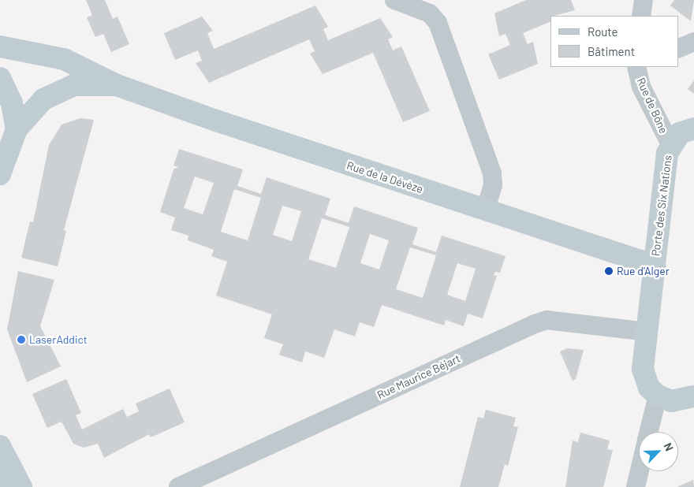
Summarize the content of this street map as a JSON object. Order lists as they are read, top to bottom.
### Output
{
  "streets": {
    "street": [
      "Rue de Bône",
      "Rue de la Dévèze",
      "Porte des Six Nations",
      "Rue Maurice Béjart"
    ]
  },
  "crossings": [
    ["Rue de Bône", "Porte des Six Nations"],
    ["Rue de la Dévèze", "Porte des Six Nations"],
    ["Porte des Six Nations", "Rue Maurice Béjart"]
  ],
  "places": ["Rue d'Alger", "LaserAddict"],
  "legend": ["Route", "Bâtiment"],
  "north": "top right"
}
